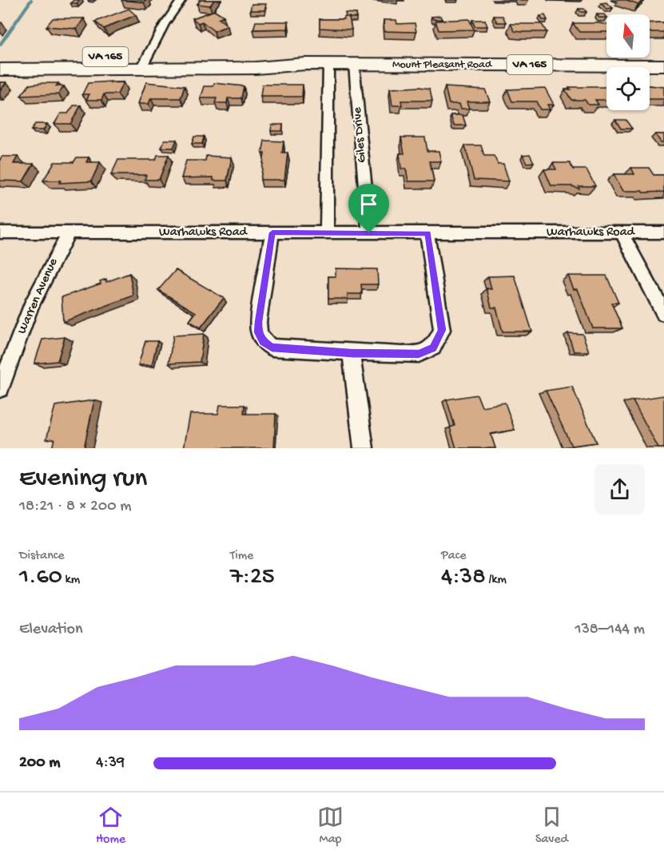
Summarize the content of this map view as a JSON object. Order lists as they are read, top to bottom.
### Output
{
  "streets": {
    "highway": ["VA 165", "Mount Pleasant Road"],
    "street": ["Giles Drive", "Warhawks Road", "Warren Avenue"]
  },
  "crossings": [
    ["Mount Pleasant Road", "Giles Drive"],
    ["Giles Drive", "Warhawks Road"],
    ["Warhawks Road", "Warren Avenue"]
  ],
  "north": "top",
  "page": {
    "heading": ["Evening run", "18:21 · 8 × 200 m"],
    "stats": [
      ["Distance", "1.60 km"],
      ["Time", "7:25"],
      ["Pace", "4:38 /km"]
    ],
    "chart": ["Elevation", "138–144 m"],
    "list": [
      {
        "name": "200 m",
        "note": "4:39"
      }
    ],
    "tabs": ["Home", "Map", "Saved"]
  }
}
